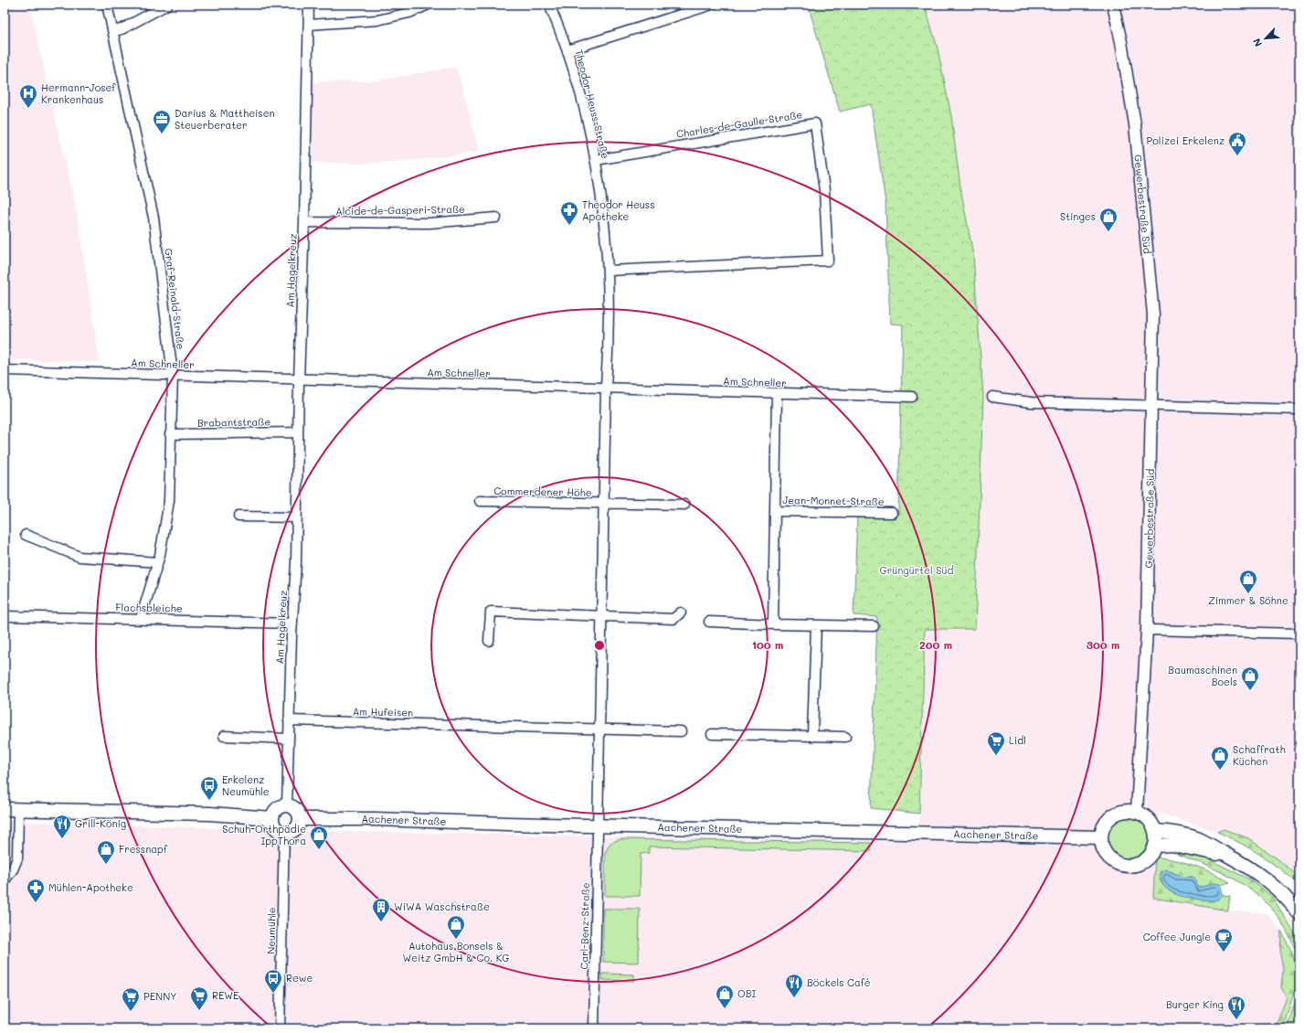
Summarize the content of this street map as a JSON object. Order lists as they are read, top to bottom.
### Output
{
  "streets": {
    "main road": ["Aachener Straße"],
    "street": [
      "Theodor-Heuss-Straße",
      "Charles-de-Gaulle-Straße",
      "Gewerbestraße Süd",
      "Alcide-de-Gasperi-Straße",
      "Am Hagelkreuz",
      "Graf-Reinald-Straße",
      "Am Schneller",
      "Brabantstraße",
      "Commerdener Höhe",
      "Jean-Monnet-Straße",
      "Flachsbleiche",
      "Am Hufeisen",
      "Carl-Benz-Straße",
      "Neumühle"
    ]
  },
  "crossings": [
    ["Theodor-Heuss-Straße", "Charles-de-Gaulle-Straße"],
    ["Theodor-Heuss-Straße", "Am Schneller"],
    ["Theodor-Heuss-Straße", "Commerdener Höhe"],
    ["Gewerbestraße Süd", "Aachener Straße"],
    ["Alcide-de-Gasperi-Straße", "Am Hagelkreuz"],
    ["Am Hagelkreuz", "Am Schneller"],
    ["Am Hagelkreuz", "Brabantstraße"],
    ["Am Hagelkreuz", "Flachsbleiche"],
    ["Am Hagelkreuz", "Am Hufeisen"],
    ["Am Hagelkreuz", "Aachener Straße"],
    ["Am Hagelkreuz", "Neumühle"],
    ["Graf-Reinald-Straße", "Am Schneller"],
    ["Graf-Reinald-Straße", "Brabantstraße"],
    ["Graf-Reinald-Straße", "Flachsbleiche"],
    ["Am Schneller", "Commerdener Höhe"],
    ["Am Schneller", "Jean-Monnet-Straße"],
    ["Commerdener Höhe", "Am Hufeisen"],
    ["Commerdener Höhe", "Aachener Straße"],
    ["Commerdener Höhe", "Carl-Benz-Straße"],
    ["Aachener Straße", "Carl-Benz-Straße"],
    ["Aachener Straße", "Neumühle"]
  ],
  "parks": ["Grüngürtel Süd"],
  "places": {
    "hospital": ["Hermann-Josef Krankenhaus"],
    "office": ["Darius & Mattheisen Steuerberater"],
    "public building": ["Polizei Erkelenz"],
    "pharmacy": ["Theodor Heuss Apotheke", "Mühlen-Apotheke"],
    "shop": [
      "Stinges",
      "Zimmer & Söhne",
      "Baumaschinen Boels",
      "Schaffrath Küchen",
      "Schuh-Orthpädie IppThora",
      "Fressnapf",
      "Autohaus Bonsels & Weitz GmbH & Co. KG",
      "OBI"
    ],
    "supermarket": ["Lidl", "REWE", "PENNY"],
    "bus stop": ["Erkelenz Neumühle", "Rewe"],
    "restaurant": ["Grill-König", "Böckels Café", "Burger King"],
    "building": ["WiWA Waschstraße"],
    "cafe": ["Coffee Jungle"]
  },
  "north": "bottom left",
  "rings": ["100 m", "200 m", "300 m"]
}
